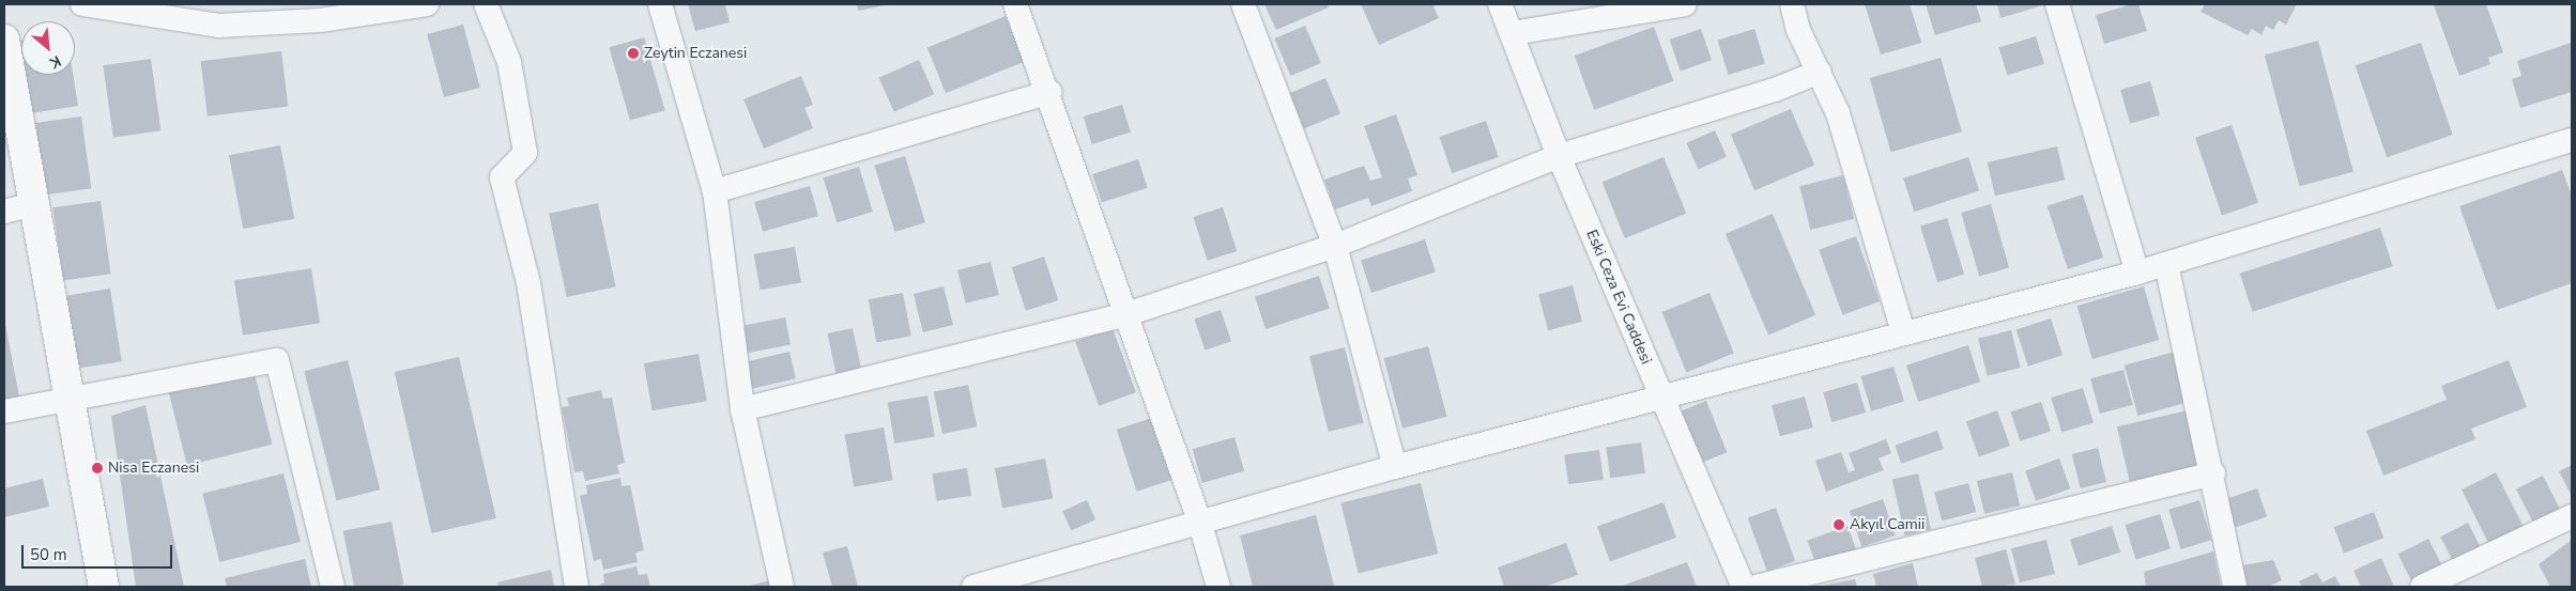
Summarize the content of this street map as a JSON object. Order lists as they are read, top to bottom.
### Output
{
  "streets": {
    "street": ["Eski Ceza Evi Caddesi"]
  },
  "places": ["Zeytin Eczanesi", "Nisa Eczanesi", "Akyıl Camii"],
  "scale_bar": "50 m",
  "north": "bottom right"
}
